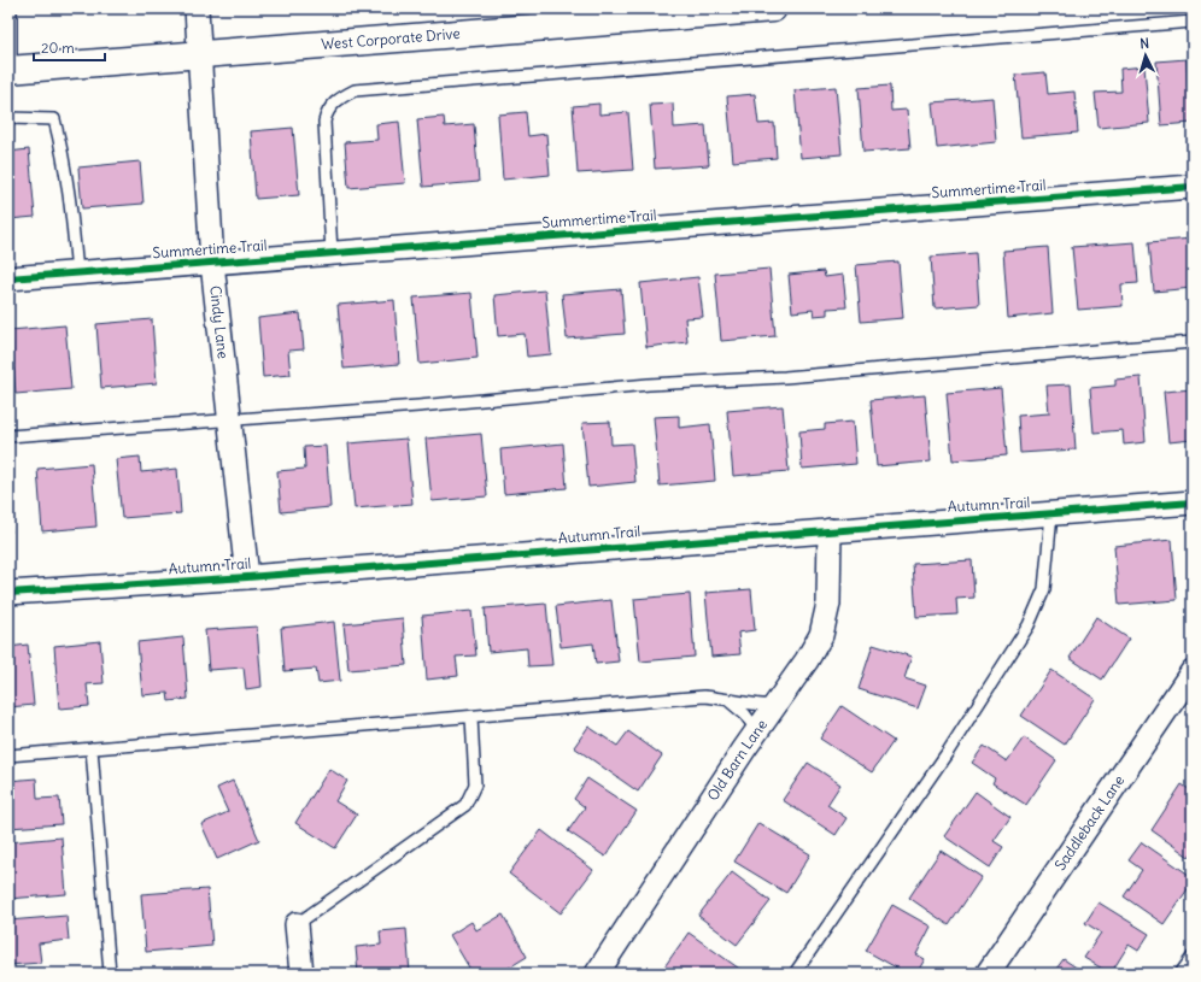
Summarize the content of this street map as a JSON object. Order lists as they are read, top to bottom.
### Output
{
  "streets": {
    "street": [
      "West Corporate Drive",
      "Summertime Trail",
      "Cindy Lane",
      "Autumn Trail",
      "Old Barn Lane",
      "Saddleback Lane"
    ]
  },
  "crossings": [
    ["West Corporate Drive", "Cindy Lane"],
    ["Summertime Trail", "Cindy Lane"],
    ["Cindy Lane", "Autumn Trail"],
    ["Autumn Trail", "Old Barn Lane"]
  ],
  "scale_bar": "20 m",
  "north": "top"
}
